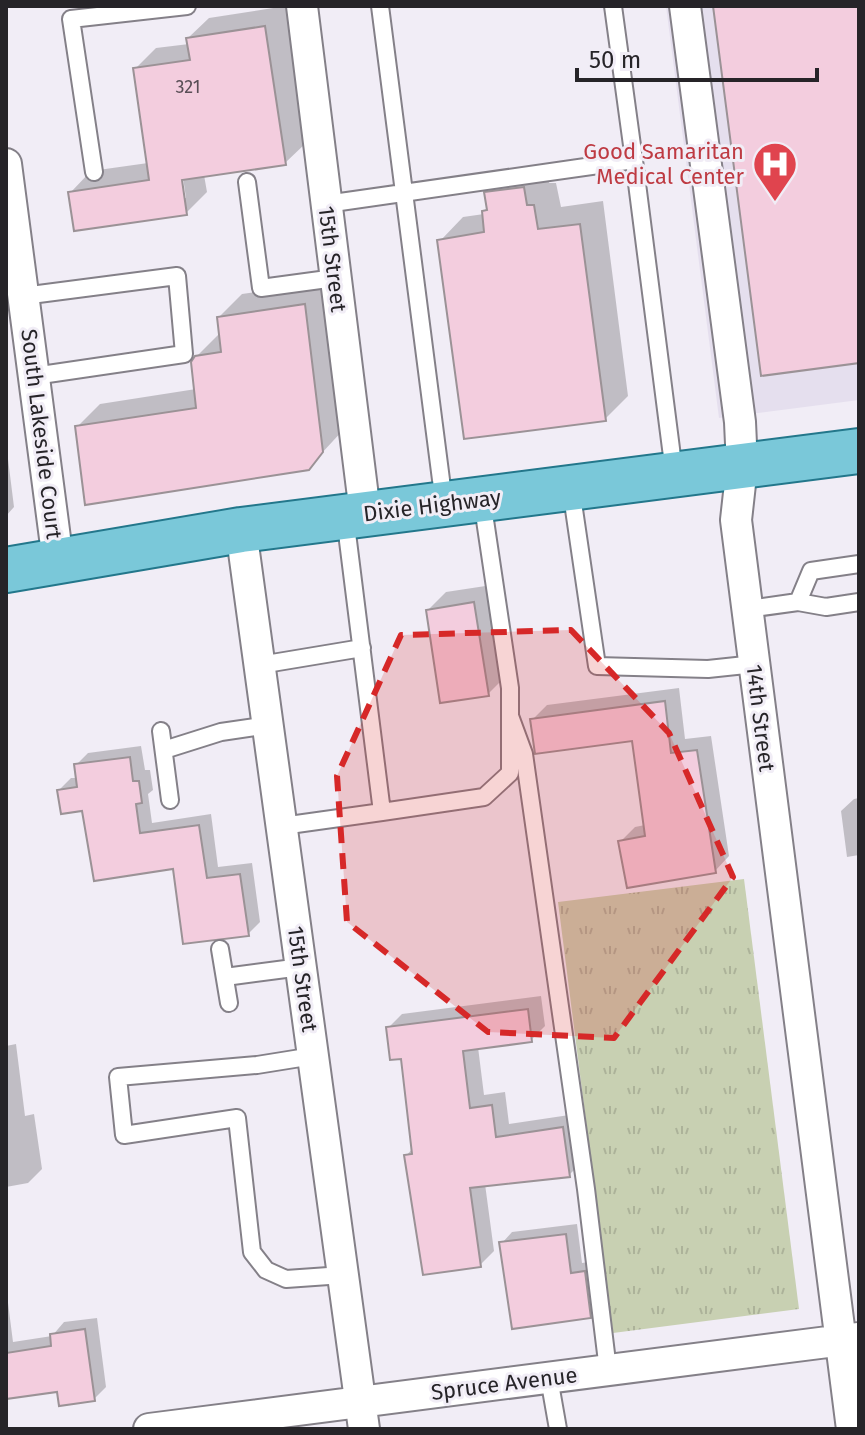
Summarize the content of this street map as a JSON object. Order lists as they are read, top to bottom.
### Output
{
  "streets": {
    "main road": ["Dixie Highway"],
    "street": [
      "15th Street",
      "South Lakeside Court",
      "14th Street",
      "Spruce Avenue"
    ]
  },
  "crossings": [
    ["15th Street", "Dixie Highway"],
    ["15th Street", "Spruce Avenue"],
    ["South Lakeside Court", "Dixie Highway"],
    ["Dixie Highway", "14th Street"],
    ["14th Street", "Spruce Avenue"]
  ],
  "places": {
    "hospital": ["Good Samaritan Medical Center"]
  },
  "house_numbers": ["321"],
  "scale_bar": "50 m"
}
